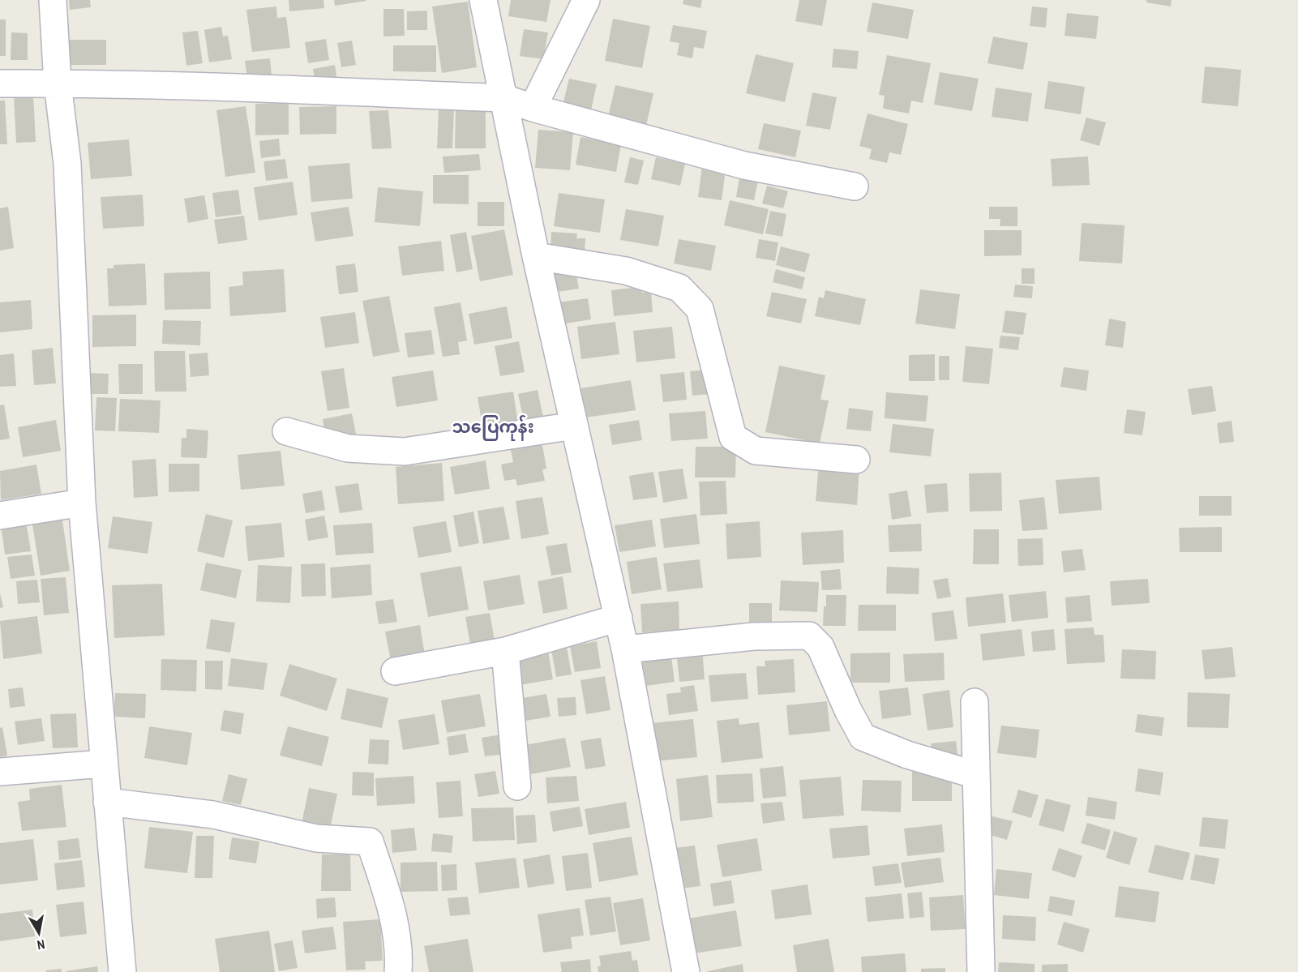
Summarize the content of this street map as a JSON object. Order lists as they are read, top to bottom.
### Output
{
  "districts": ["သပြေကုန်း"],
  "north": "bottom"
}
